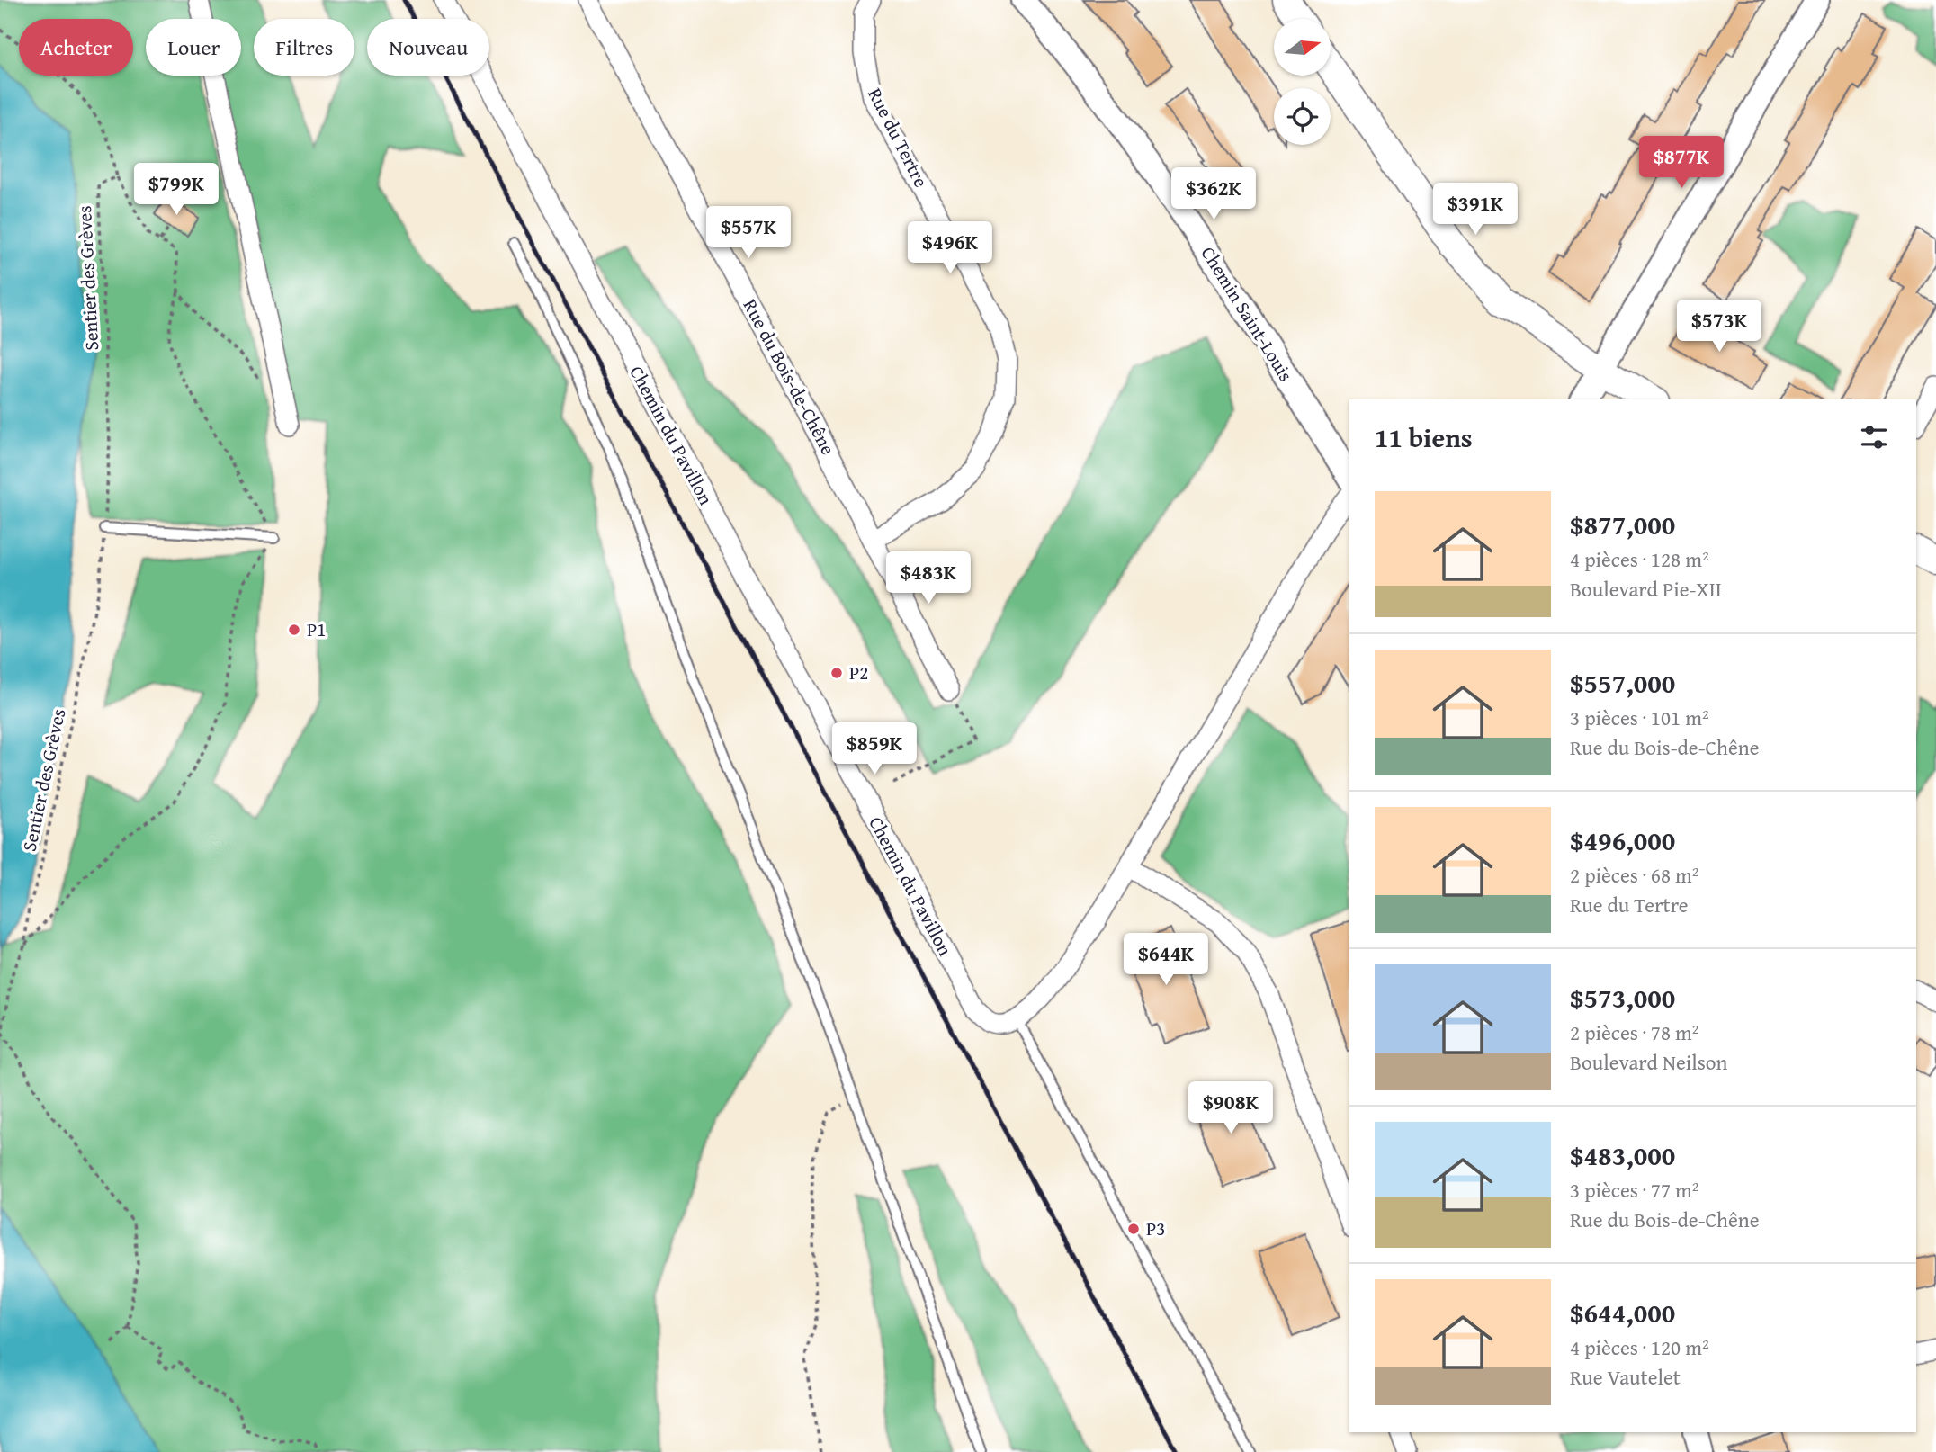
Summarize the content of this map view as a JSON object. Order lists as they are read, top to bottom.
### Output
{
  "streets": {
    "street": [
      "Rue du Tertre",
      "Chemin Saint-Louis",
      "Rue du Bois-de-Chêne",
      "Chemin du Pavillon"
    ],
    "path": ["Sentier des Grèves"]
  },
  "crossings": [
    ["Rue du Tertre", "Rue du Bois-de-Chêne"]
  ],
  "places": ["P1", "P2", "P3"],
  "north": "right",
  "page": {
    "chip": [
      "Acheter",
      "Louer",
      "Filtres",
      "Nouveau"
    ],
    "price": [
      "$877K",
      "$799K",
      "$362K",
      "$391K",
      "$557K",
      "$496K",
      "$573K",
      "$483K",
      "$859K",
      "$644K",
      "$908K"
    ],
    "heading": "11 biens",
    "list": [
      {
        "name": "$877,000",
        "note": "4 pièces · 128 m² · Boulevard Pie-XII"
      },
      {
        "name": "$557,000",
        "note": "3 pièces · 101 m² · Rue du Bois-de-Chêne"
      },
      {
        "name": "$496,000",
        "note": "2 pièces · 68 m² · Rue du Tertre"
      },
      {
        "name": "$573,000",
        "note": "2 pièces · 78 m² · Boulevard Neilson"
      },
      {
        "name": "$483,000",
        "note": "3 pièces · 77 m² · Rue du Bois-de-Chêne"
      },
      {
        "name": "$644,000",
        "note": "4 pièces · 120 m² · Rue Vautelet"
      }
    ]
  }
}
